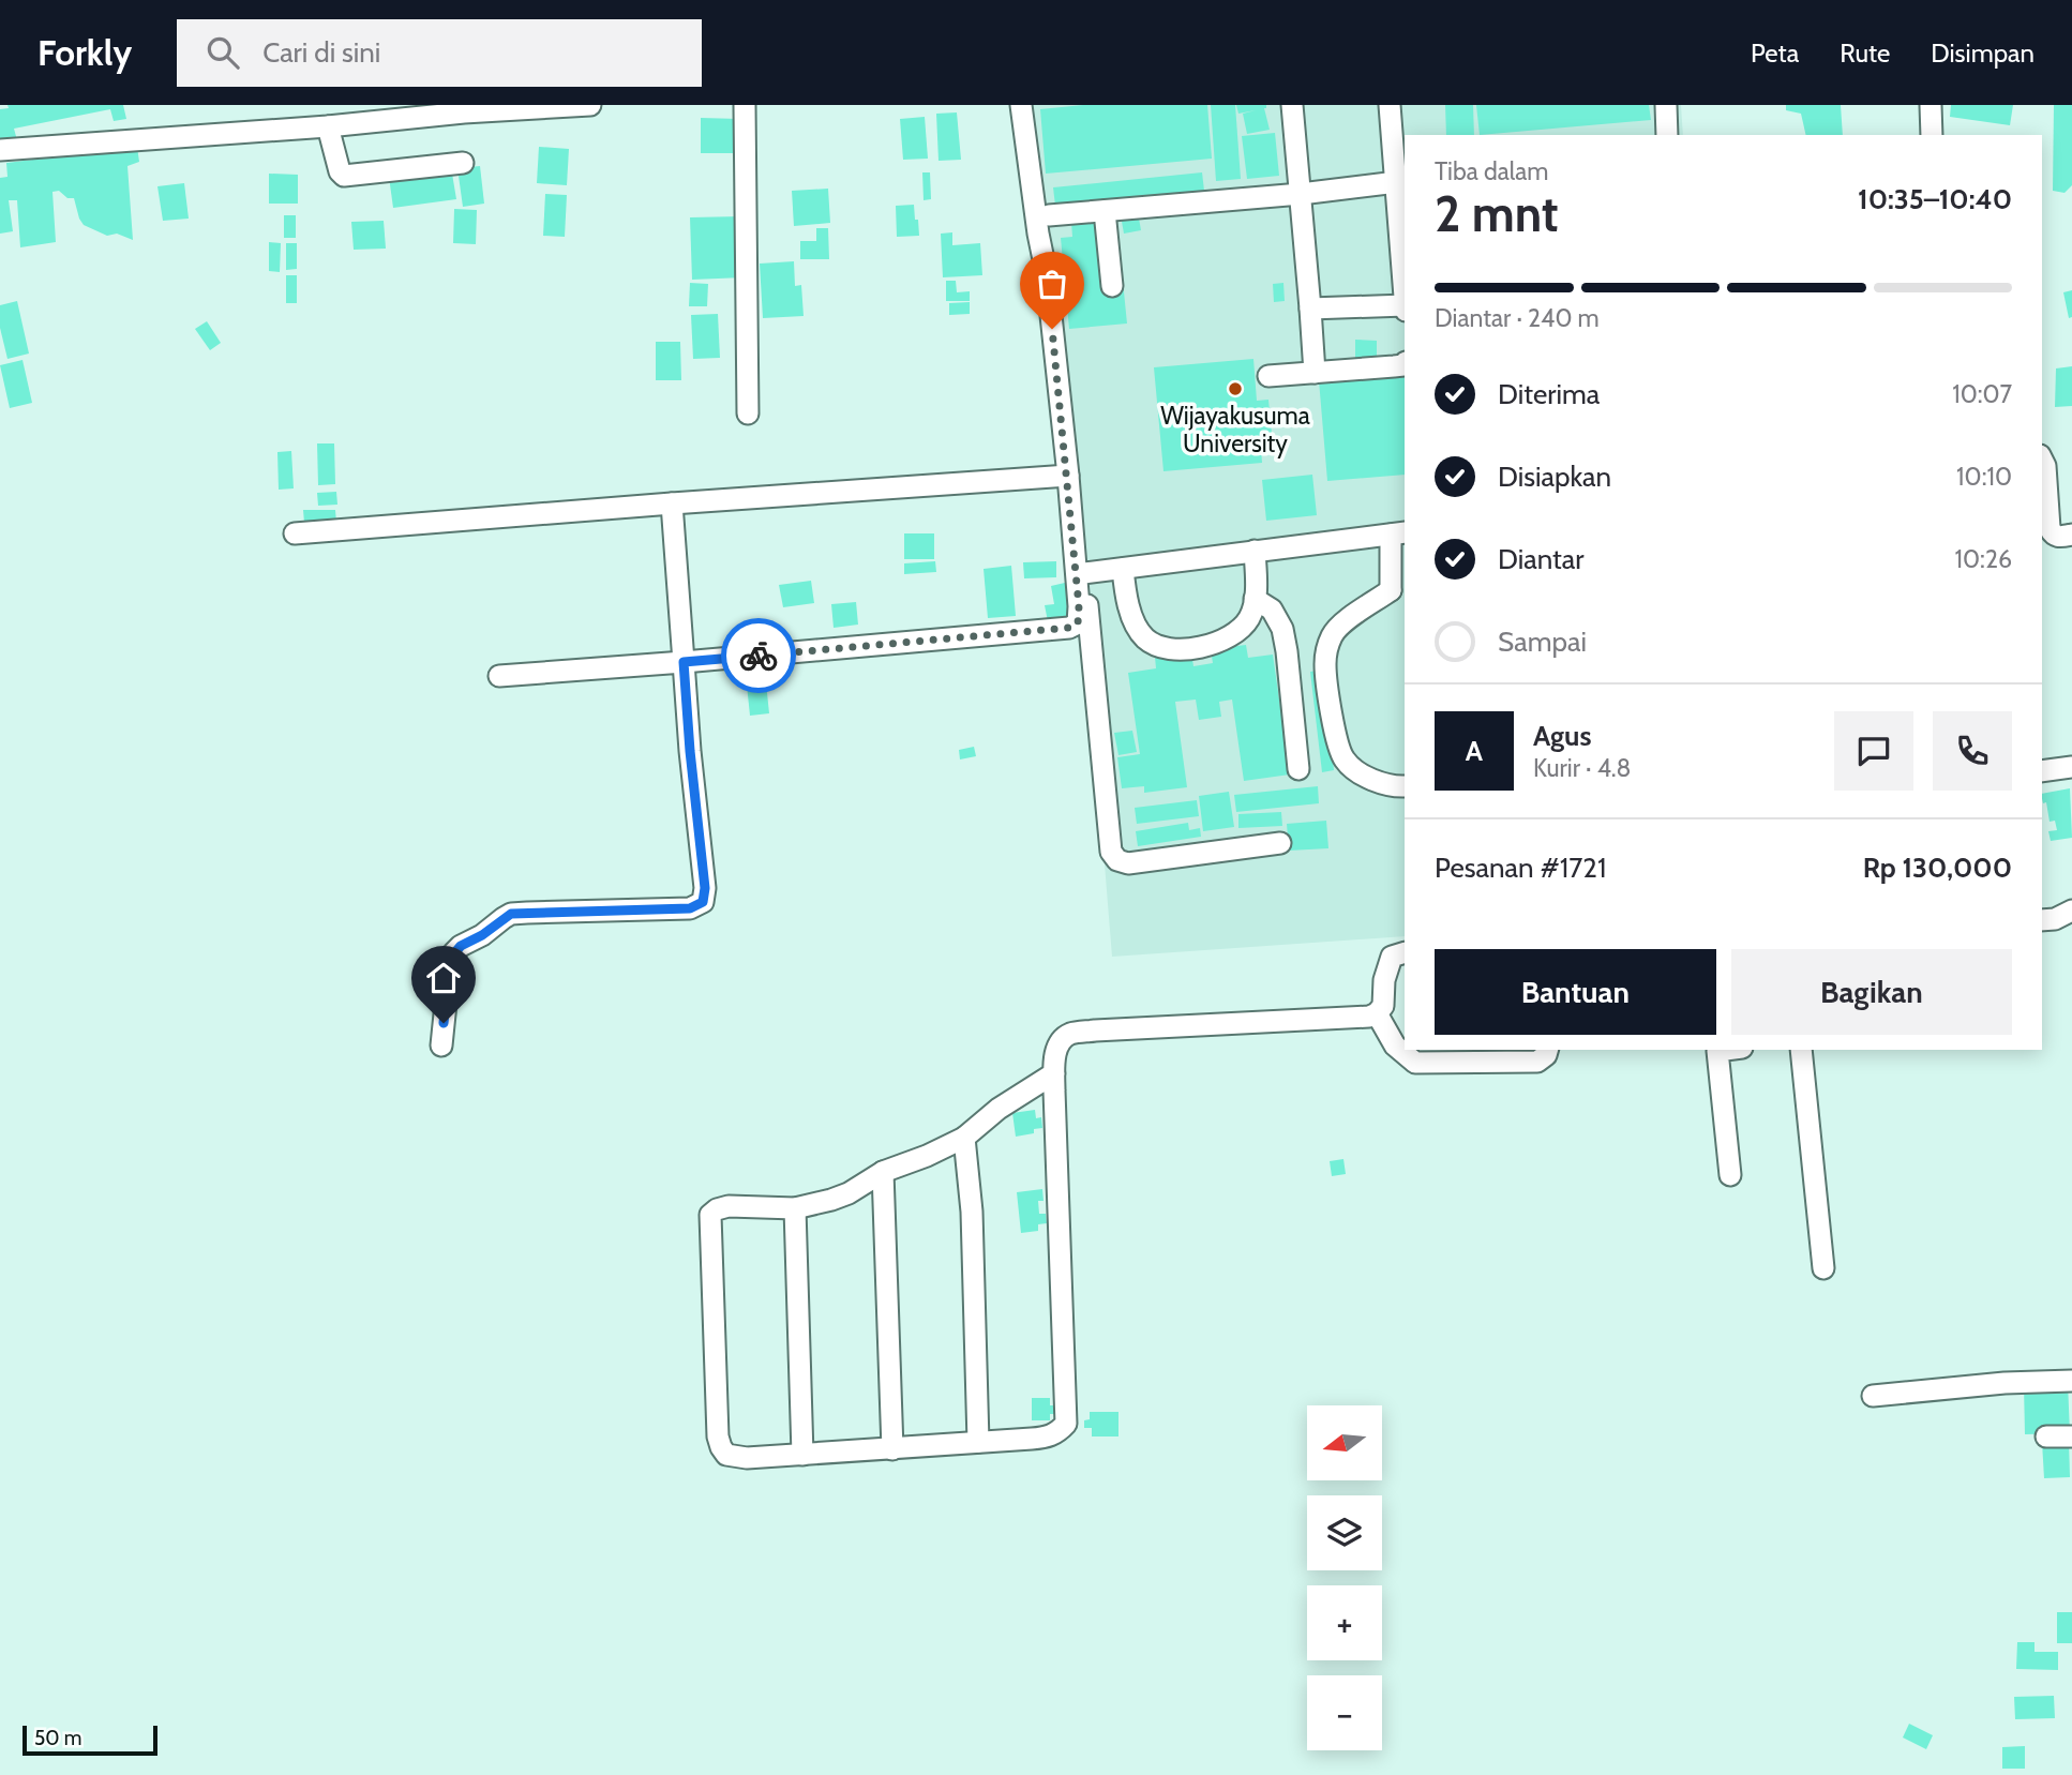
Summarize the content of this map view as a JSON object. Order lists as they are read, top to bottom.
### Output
{
  "places": ["Wijayakusuma University"],
  "scale_bar": "50 m",
  "north": "left",
  "page": {
    "header": "Forkly",
    "search": "Cari di sini",
    "nav": ["Peta", "Rute", "Disimpan"],
    "heading": ["2 mnt", "Tiba dalam", "10:35–10:40"],
    "panel": [
      "Agus",
      "Kurir · 4.8",
      "Pesanan #1721",
      "Rp 130,000"
    ],
    "bar": "Diantar · 240 m",
    "list": [
      ["Diterima", "10:07"],
      ["Disiapkan", "10:10"],
      ["Diantar", "10:26"],
      "Sampai"
    ],
    "round": "A",
    "buttons": ["Bantuan", "Bagikan"],
    "map_buttons": ["+", "−"],
    "scale": "50 m"
  }
}
